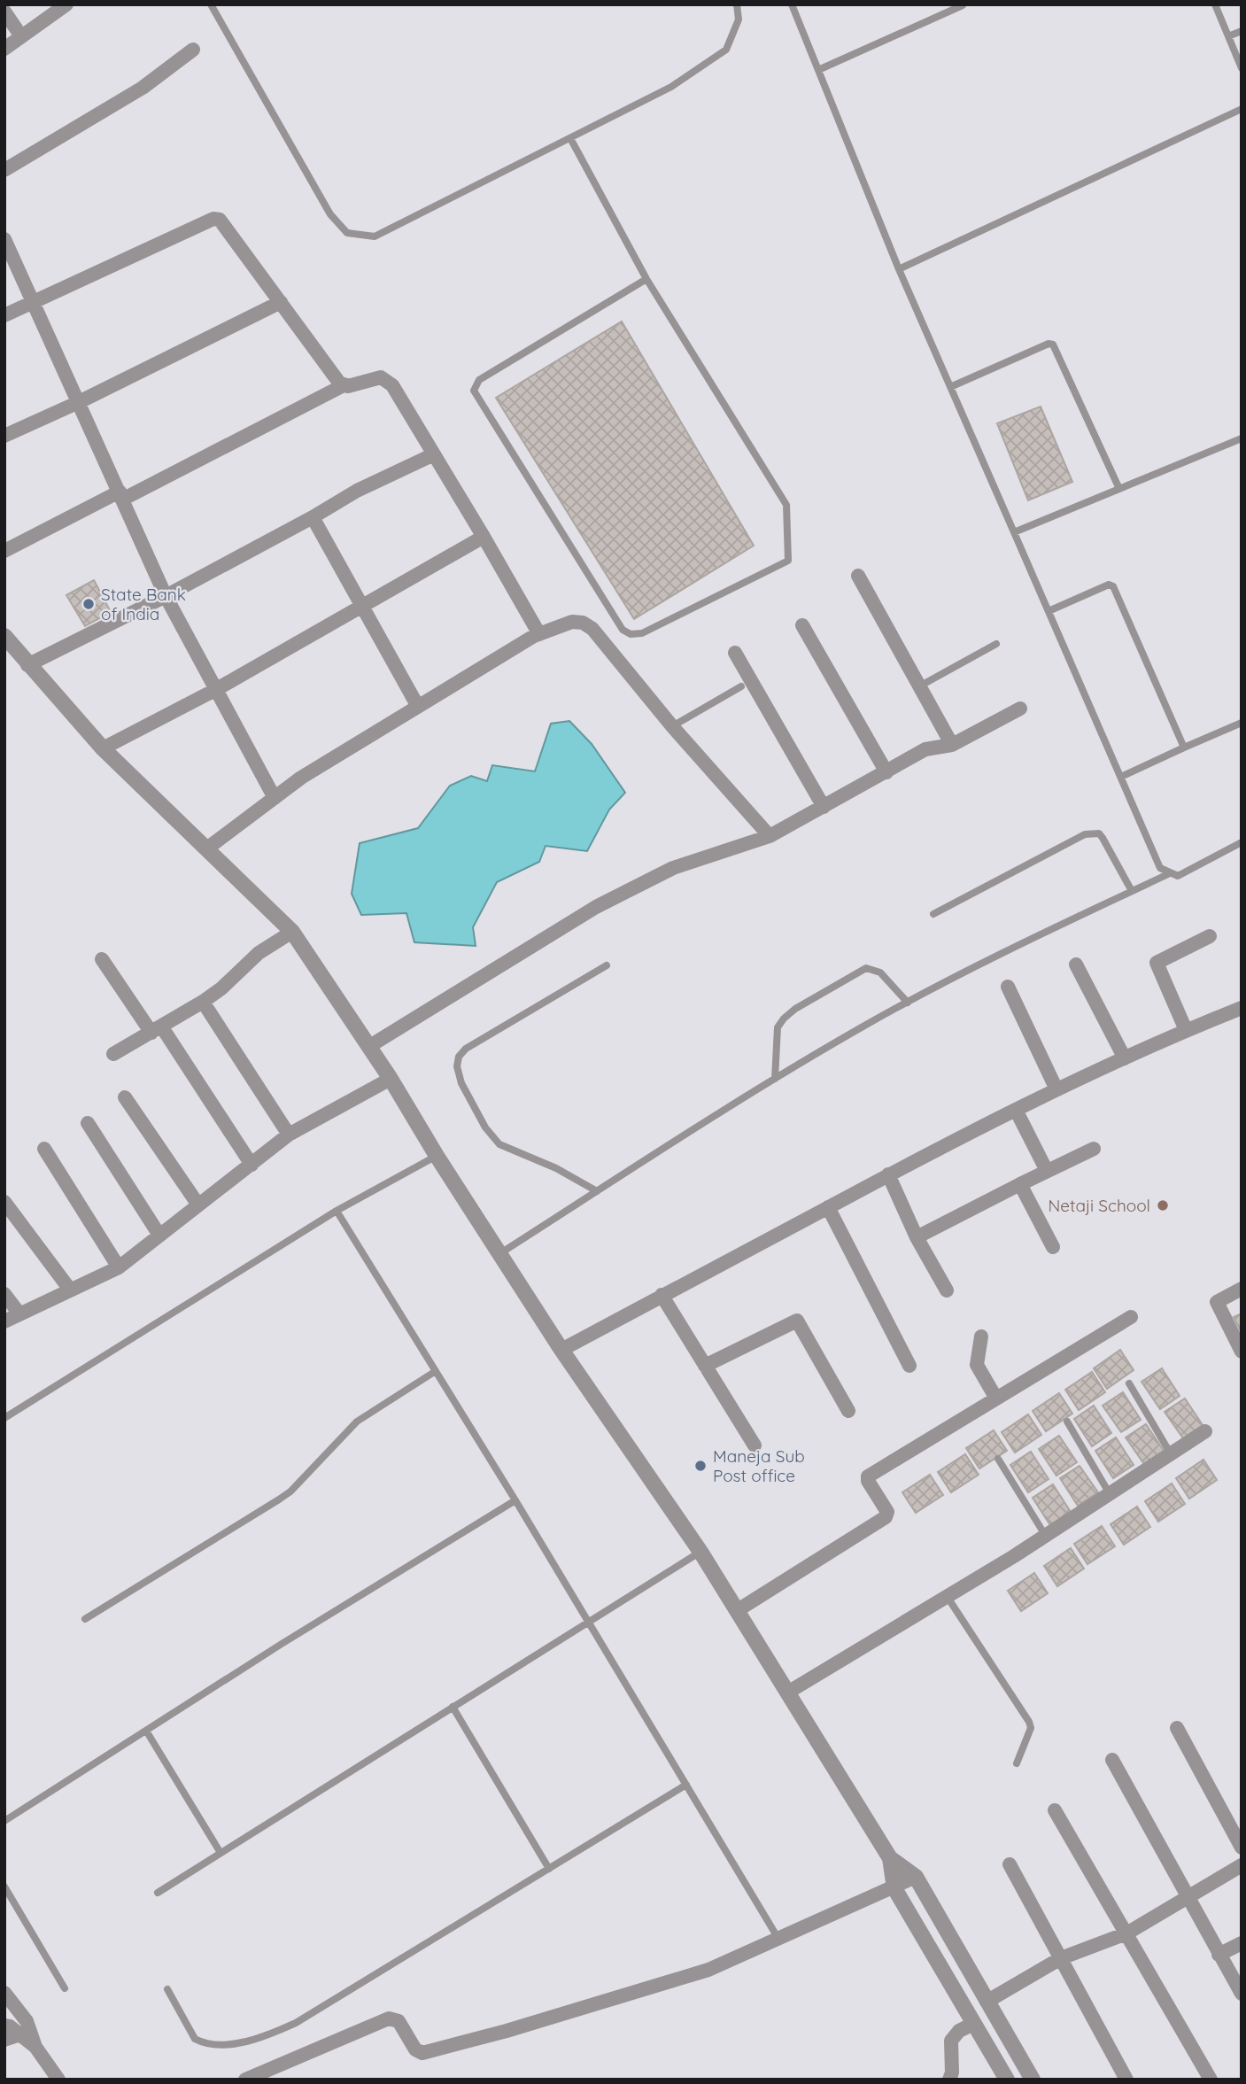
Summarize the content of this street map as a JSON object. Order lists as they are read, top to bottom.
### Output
{
  "places": ["State Bank of India", "Netaji School", "Maneja Sub Post office"]
}
